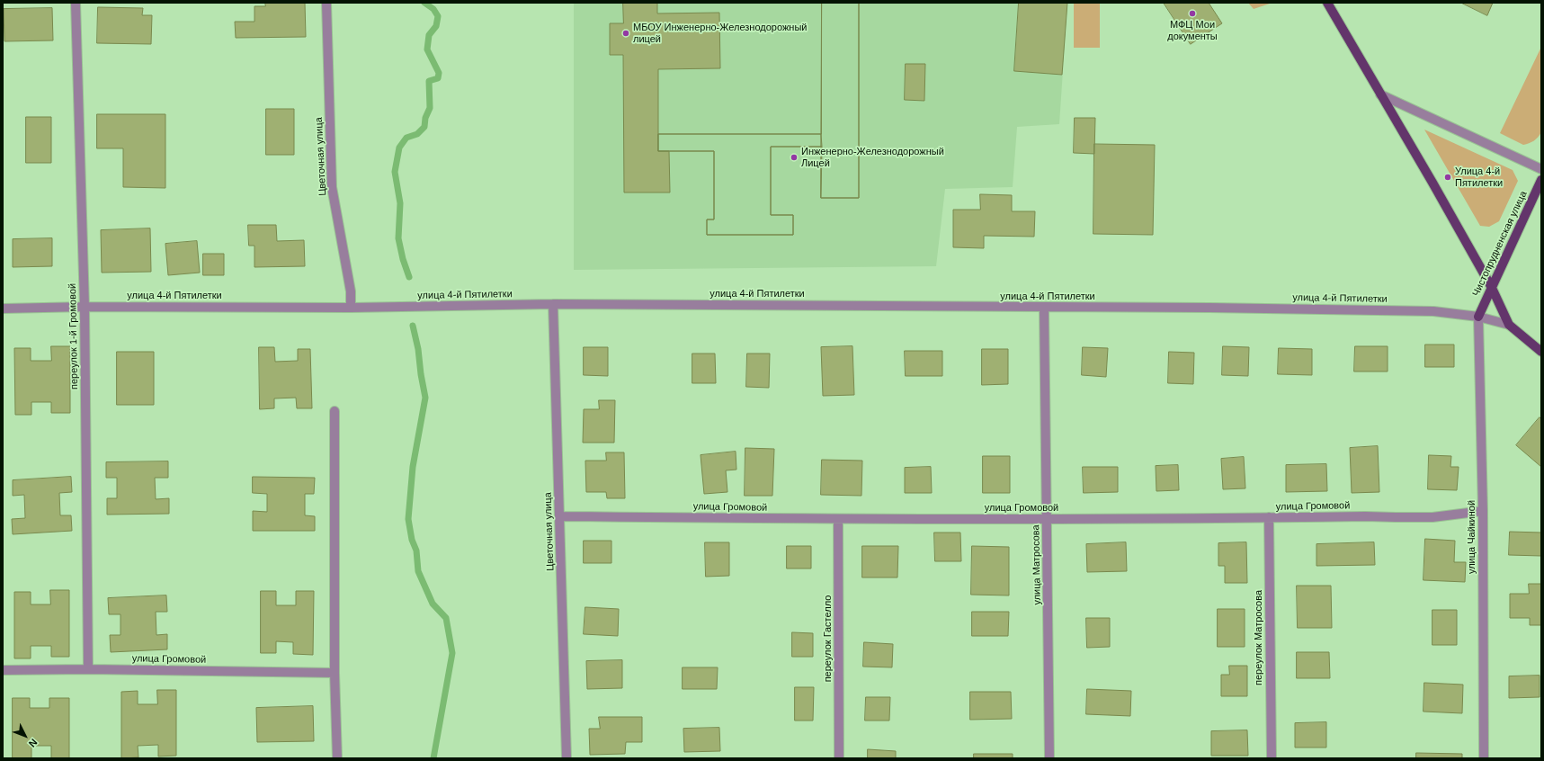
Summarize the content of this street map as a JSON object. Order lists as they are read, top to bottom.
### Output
{
  "streets": {
    "main road": ["Чистопрудненская улица"],
    "street": [
      "Цветочная улица",
      "улица 4-й Пятилетки",
      "переулок 1-й Громовой",
      "улица Громовой",
      "улица Чайкиной",
      "улица Матросова",
      "переулок Матросова",
      "переулок Гастелло"
    ]
  },
  "crossings": [
    ["Цветочная улица", "улица 4-й Пятилетки"],
    ["Цветочная улица", "улица Громовой"],
    ["Чистопрудненская улица", "улица 4-й Пятилетки"],
    ["Чистопрудненская улица", "улица Чайкиной"],
    ["улица 4-й Пятилетки", "переулок 1-й Громовой"],
    ["улица 4-й Пятилетки", "улица Чайкиной"],
    ["улица 4-й Пятилетки", "улица Матросова"],
    ["переулок 1-й Громовой", "улица Громовой"],
    ["улица Громовой", "улица Чайкиной"],
    ["улица Громовой", "улица Матросова"],
    ["улица Громовой", "переулок Матросова"],
    ["улица Громовой", "переулок Гастелло"]
  ],
  "places": [
    "МФЦ Мои документы",
    "МБОУ Инженерно-Железнодорожный лицей",
    "Инженерно-Железнодорожный Лицей",
    "Улица 4-й Пятилетки"
  ],
  "north": "bottom right"
}
